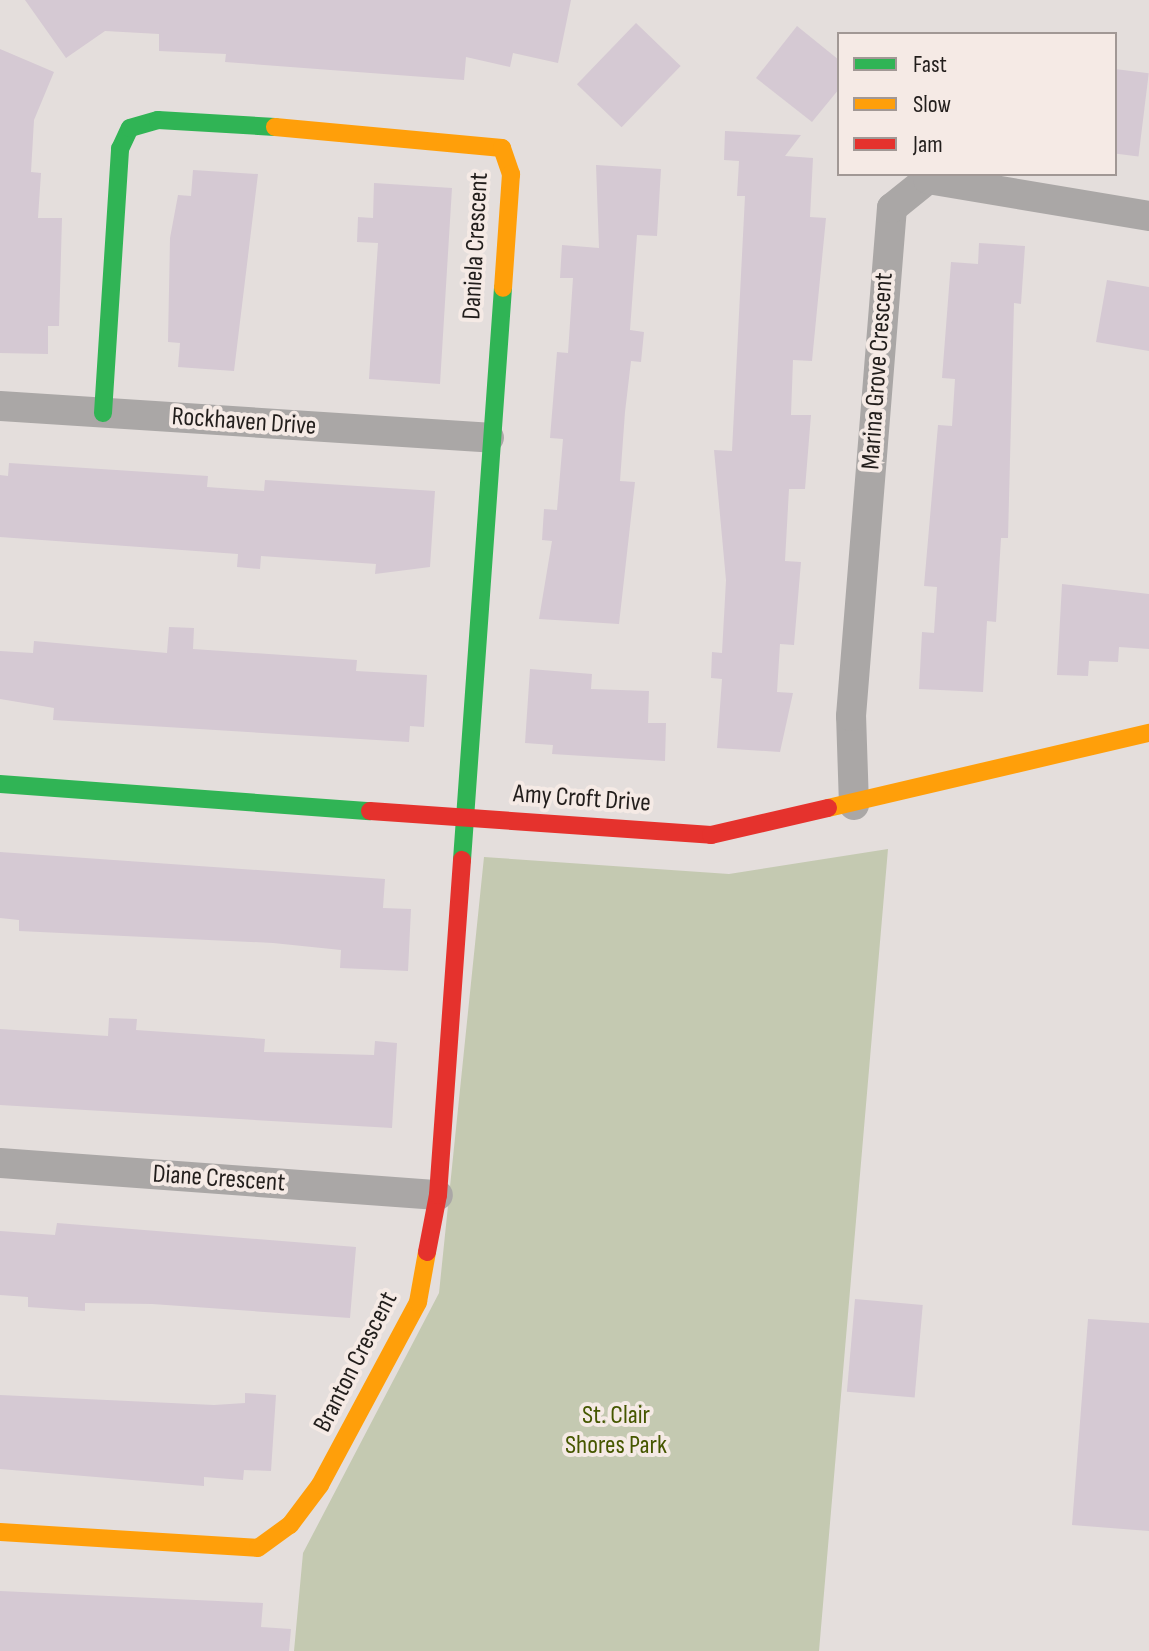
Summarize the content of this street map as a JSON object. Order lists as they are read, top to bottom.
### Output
{
  "streets": {
    "street": [
      "Daniela Crescent",
      "Marina Grove Crescent",
      "Rockhaven Drive",
      "Amy Croft Drive",
      "Diane Crescent",
      "Branton Crescent"
    ]
  },
  "crossings": [
    ["Daniela Crescent", "Rockhaven Drive"],
    ["Daniela Crescent", "Amy Croft Drive"],
    ["Daniela Crescent", "Branton Crescent"],
    ["Marina Grove Crescent", "Amy Croft Drive"],
    ["Amy Croft Drive", "Branton Crescent"],
    ["Diane Crescent", "Branton Crescent"]
  ],
  "parks": ["St. Clair Shores Park"],
  "legend": ["Fast", "Slow", "Jam"]
}
